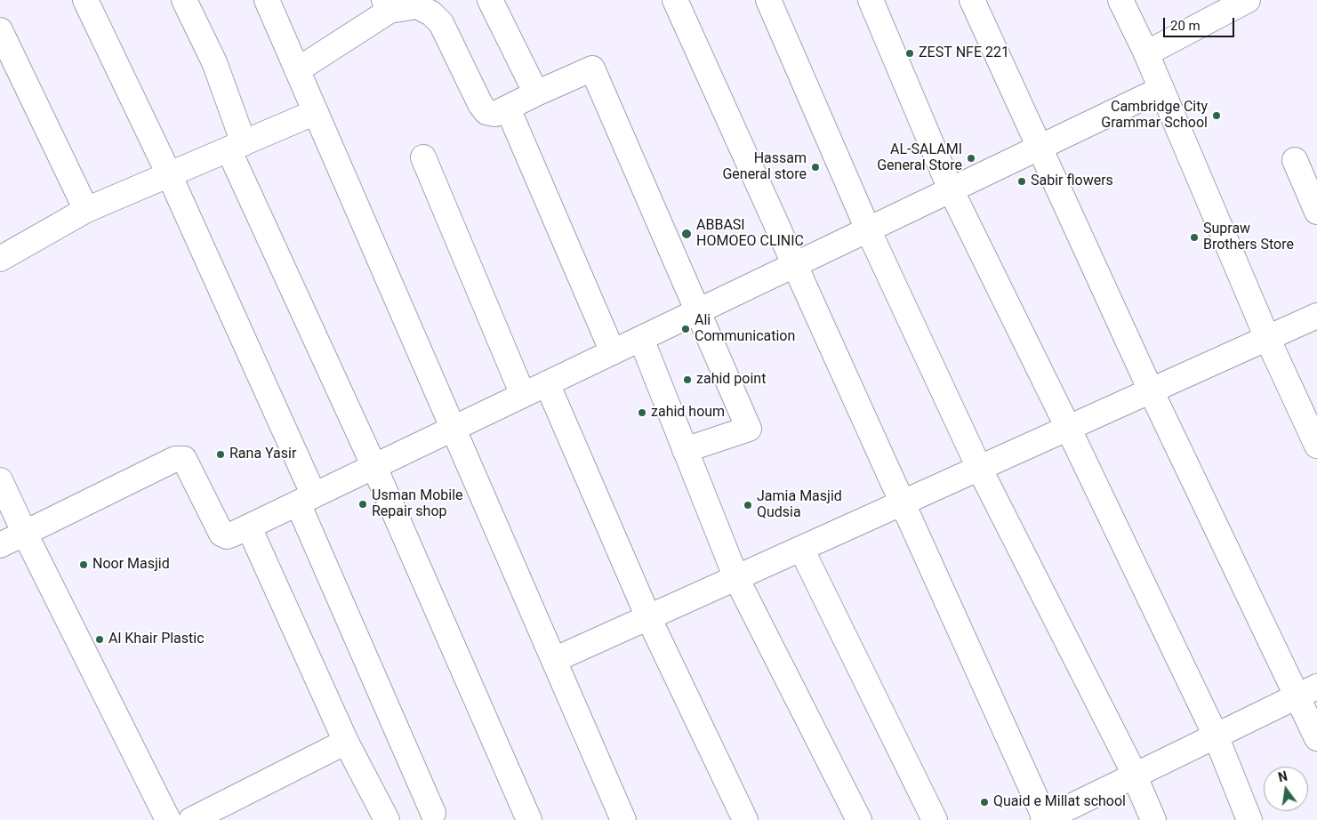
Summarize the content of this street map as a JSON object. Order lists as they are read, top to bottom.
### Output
{
  "places": [
    "ZEST NFE 221",
    "Cambridge City Grammar School",
    "AL-SALAMI General Store",
    "Hassam General store",
    "Sabir flowers",
    "ABBASI HOMOEO CLINIC",
    "Supraw Brothers Store",
    "Ali Communication",
    "zahid point",
    "zahid houm",
    "Rana Yasir",
    "Usman Mobile Repair shop",
    "Jamia Masjid Qudsia",
    "Noor Masjid",
    "Al Khair Plastic",
    "Quaid e Millat school"
  ],
  "scale_bar": "20 m",
  "north": "top"
}
